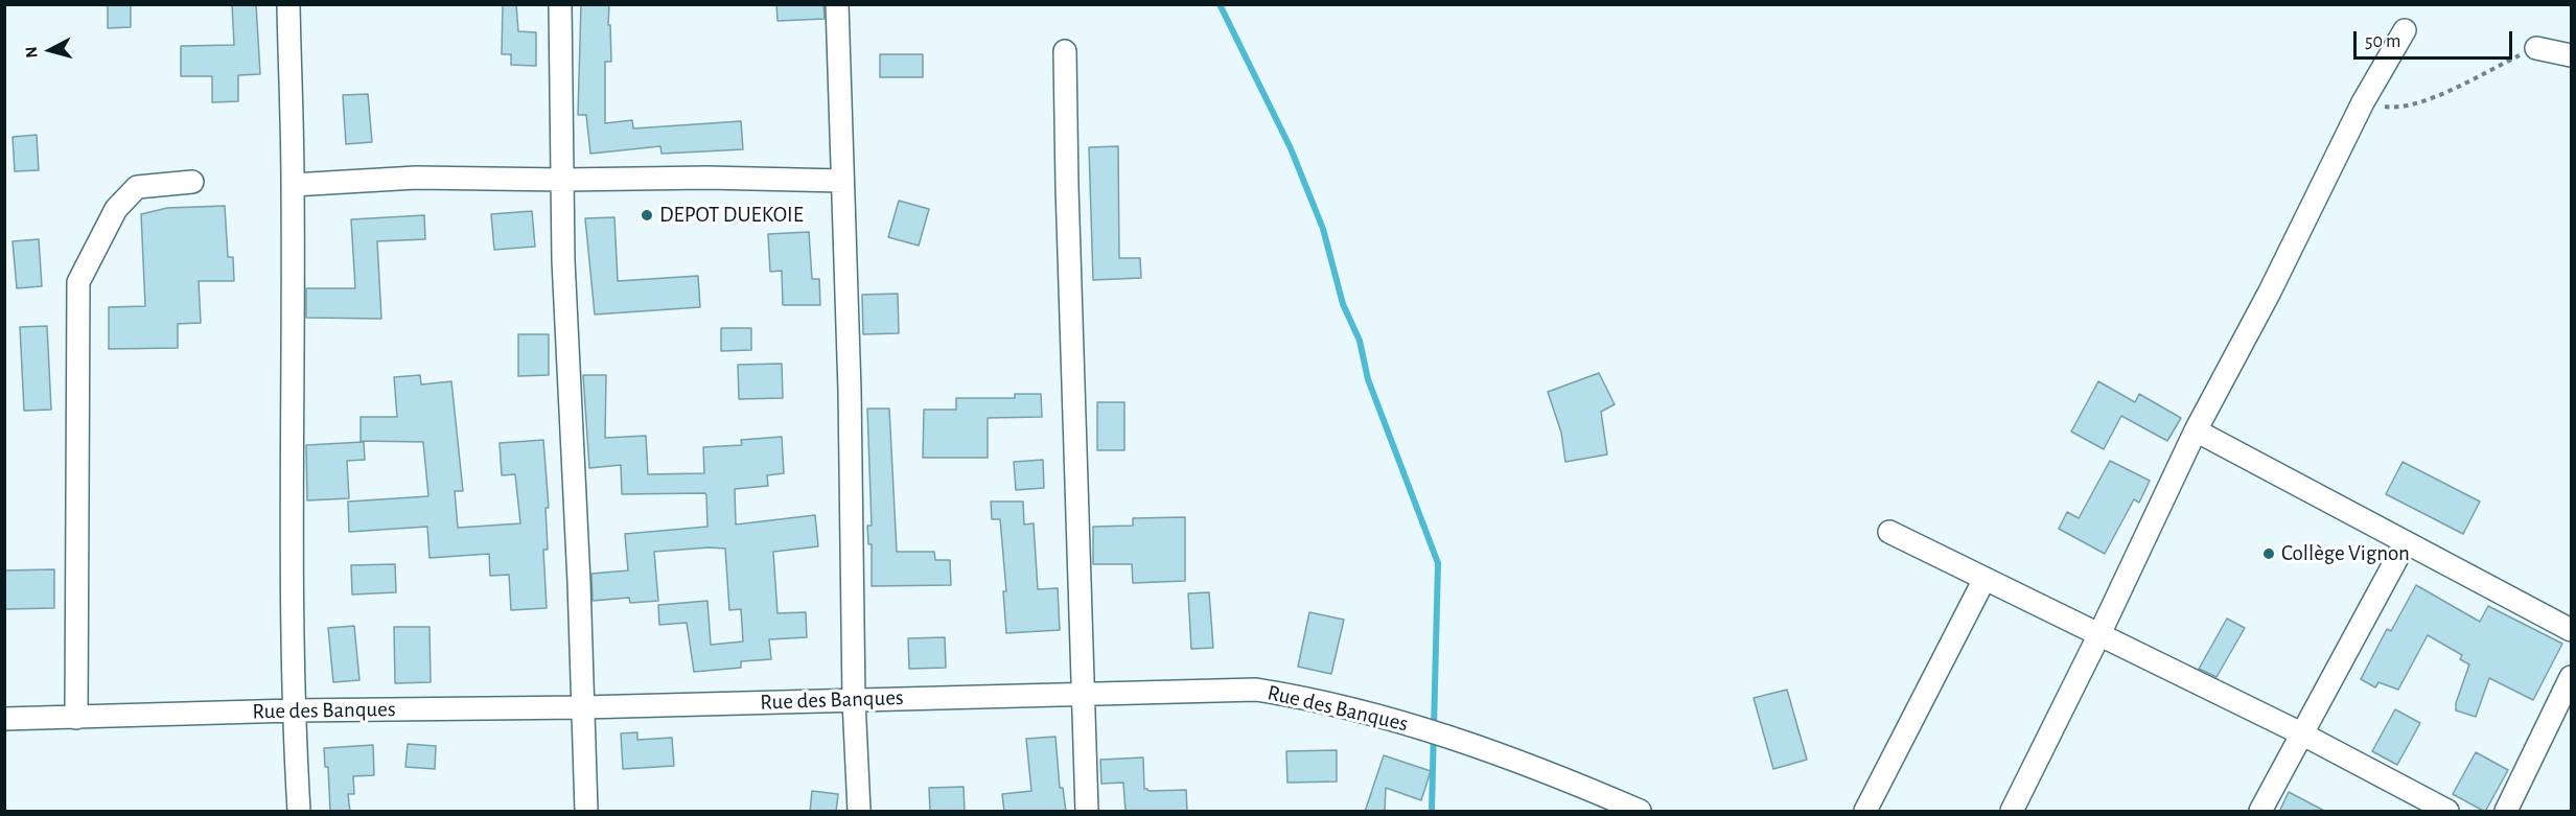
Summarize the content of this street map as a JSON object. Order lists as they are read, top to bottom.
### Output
{
  "streets": {
    "street": ["Rue des Banques"]
  },
  "places": ["DEPOT DUEKOIE", "Collège Vignon"],
  "scale_bar": "50 m",
  "north": "left"
}
